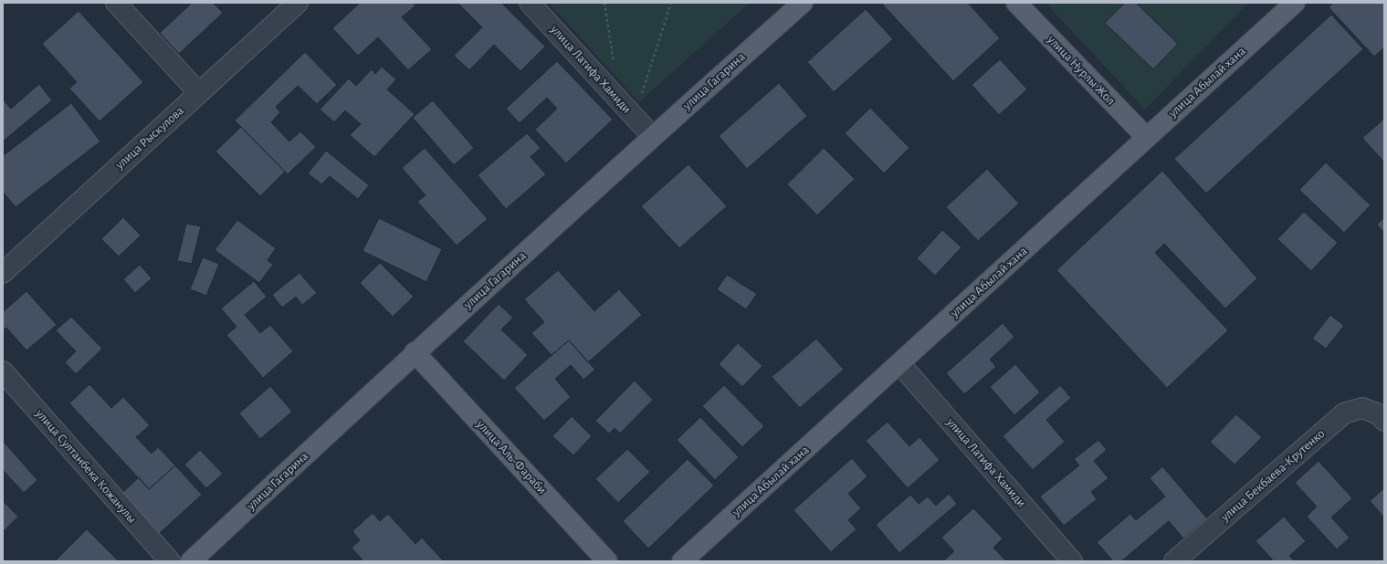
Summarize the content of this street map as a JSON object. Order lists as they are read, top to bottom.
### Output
{
  "streets": {
    "main road": [
      "улица Нурлы Жол",
      "улица Гагарина",
      "улица Абылай хана",
      "улица Аль-Фараби"
    ],
    "street": [
      "улица Латифа Хамиди",
      "улица Рыскулова",
      "улица Султанбека Кожанулы",
      "улица Бекбаева-Крутенко"
    ]
  },
  "crossings": [
    ["улица Латифа Хамиди", "улица Гагарина"],
    ["улица Латифа Хамиди", "улица Абылай хана"],
    ["улица Нурлы Жол", "улица Абылай хана"],
    ["улица Гагарина", "улица Аль-Фараби"]
  ]
}
